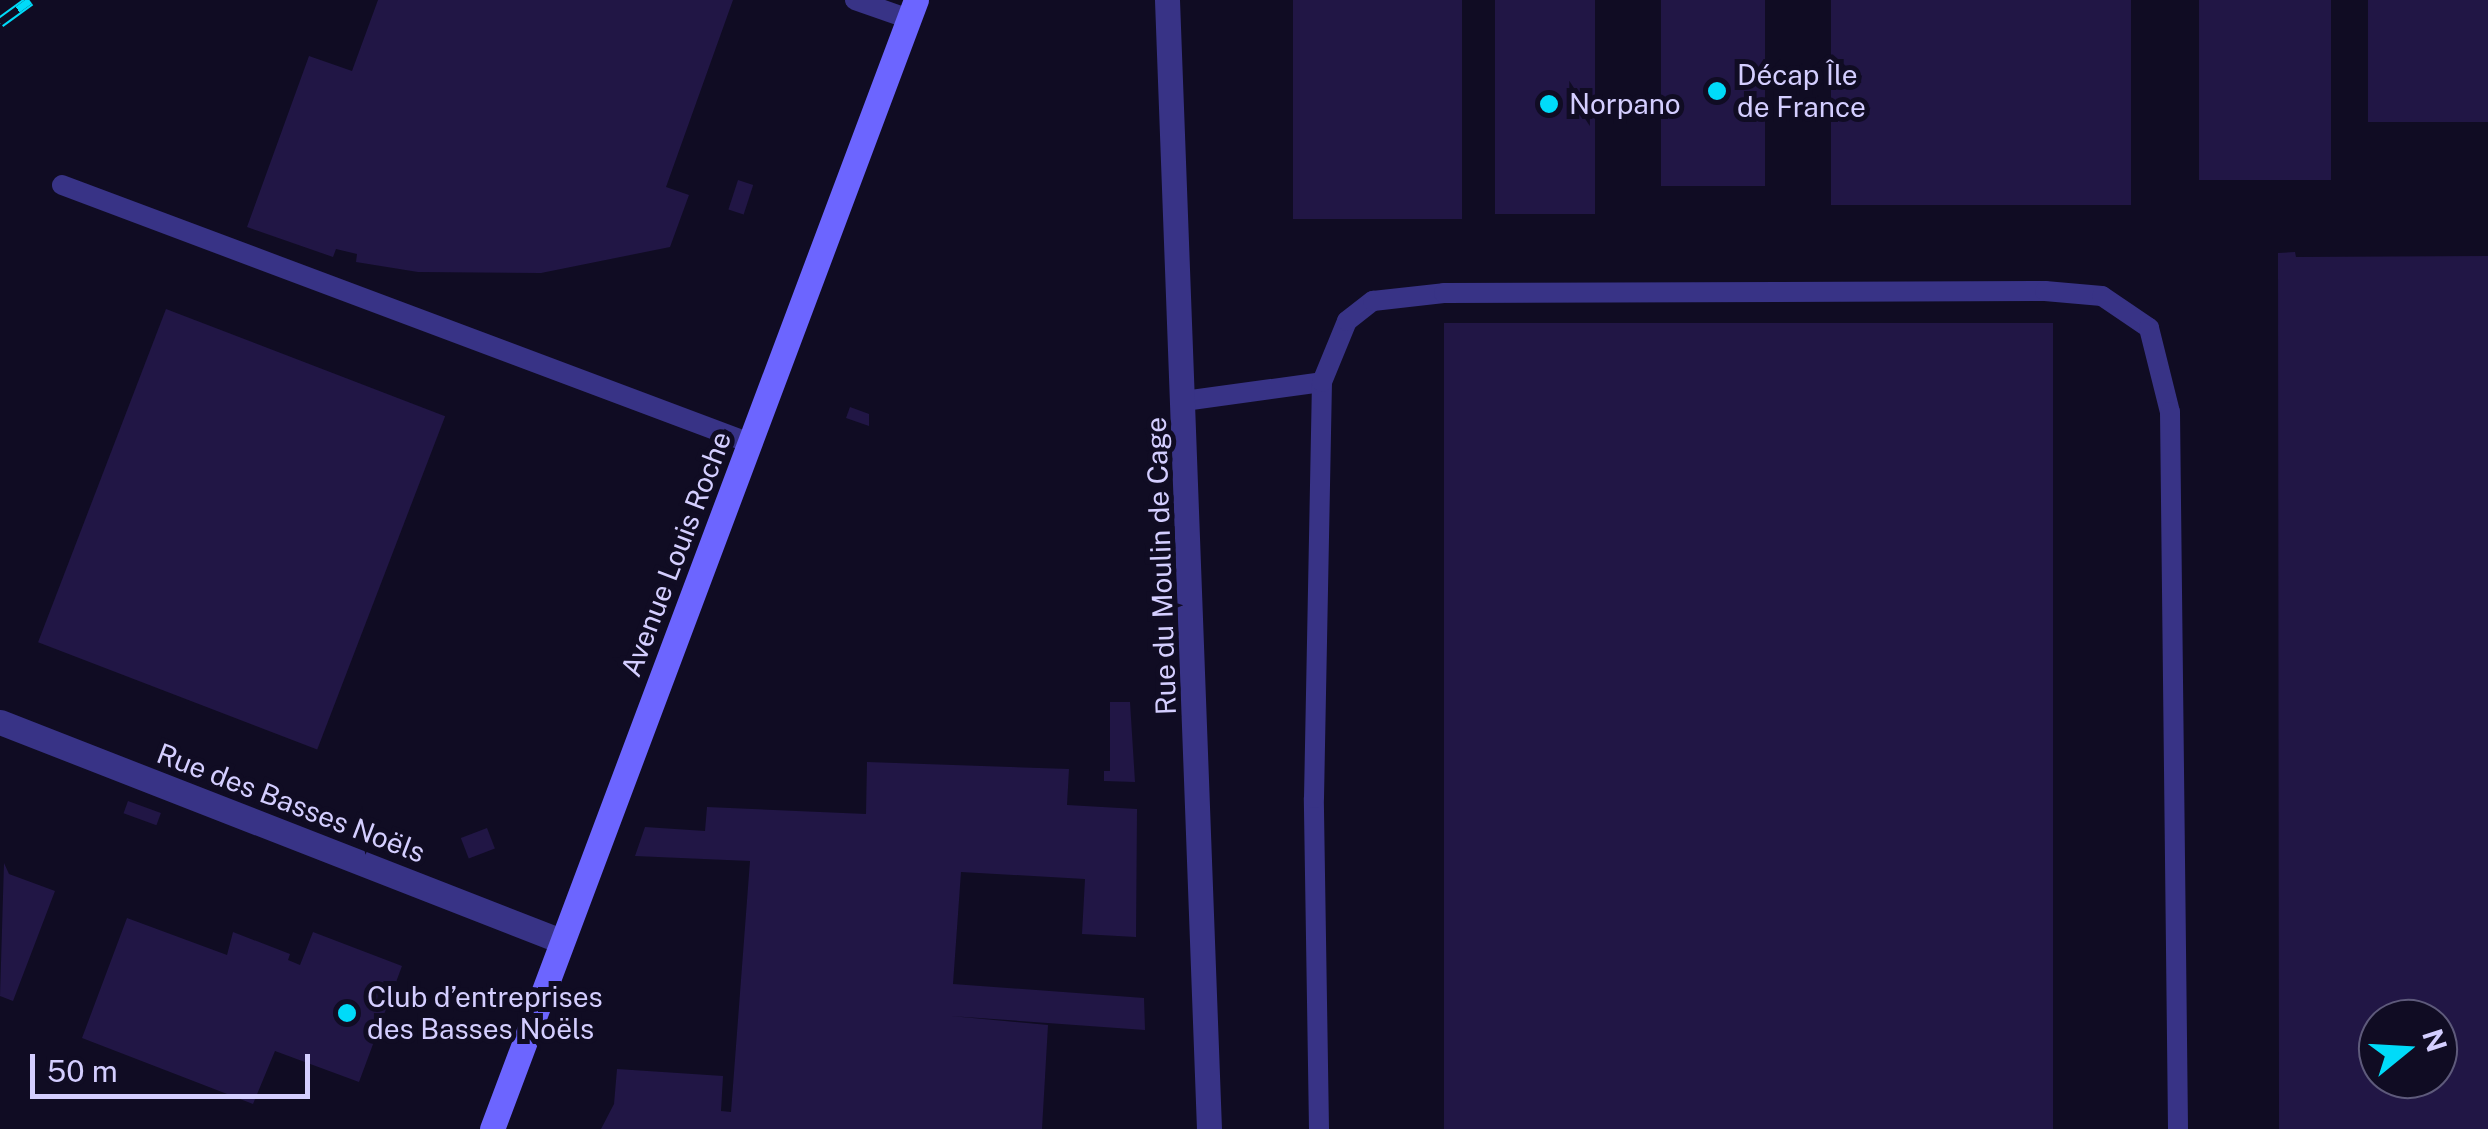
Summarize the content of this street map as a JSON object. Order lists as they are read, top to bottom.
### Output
{
  "streets": {
    "main road": ["Avenue Louis Roche"],
    "street": ["Rue du Moulin de Cage", "Rue des Basses Noëls"]
  },
  "crossings": [
    ["Avenue Louis Roche", "Rue des Basses Noëls"]
  ],
  "places": ["Décap Île de France", "Norpano", "Club d’entreprises des Basses Noëls"],
  "scale_bar": "50 m",
  "north": "right"
}
